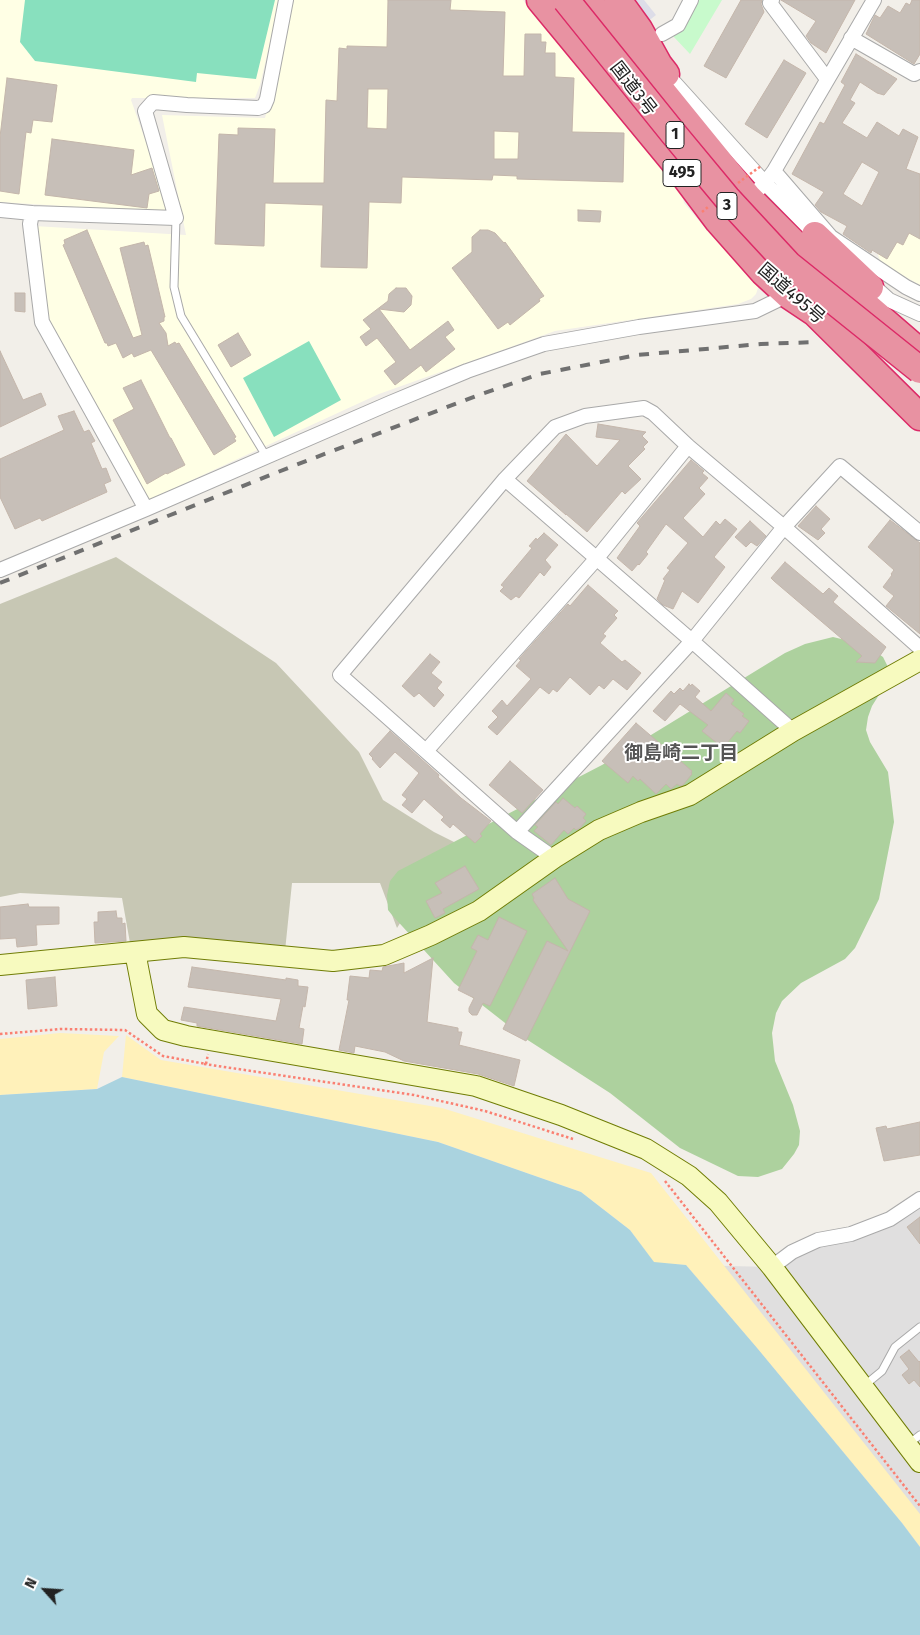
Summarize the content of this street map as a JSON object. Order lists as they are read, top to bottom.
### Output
{
  "streets": {
    "highway": [
      "国道3号",
      "1",
      "495",
      "3",
      "国道495号"
    ]
  },
  "crossings": [
    ["国道3号", "495"],
    ["国道3号", "国道495号"],
    ["1", "国道495号"]
  ],
  "districts": ["御島崎二丁目"],
  "north": "top left"
}
